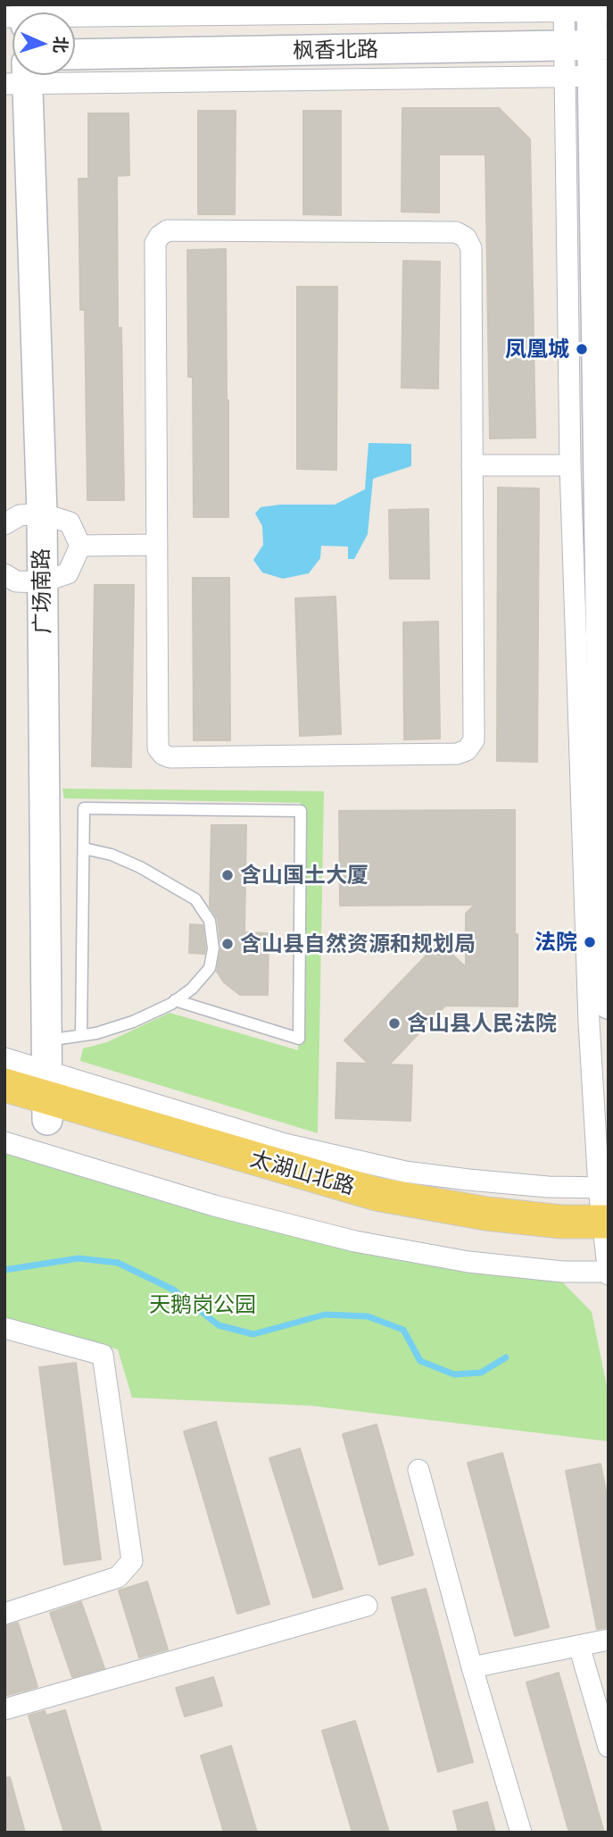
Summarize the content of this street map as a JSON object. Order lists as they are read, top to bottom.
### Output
{
  "streets": {
    "main road": ["枫香北路", "广场南路", "太湖山北路"]
  },
  "crossings": [
    ["广场南路", "太湖山北路"]
  ],
  "parks": ["天鹅岗公园"],
  "places": [
    "凤凰城",
    "含山国土大厦",
    "法院",
    "含山县自然资源和规划局",
    "含山县人民法院"
  ],
  "north": "right"
}
